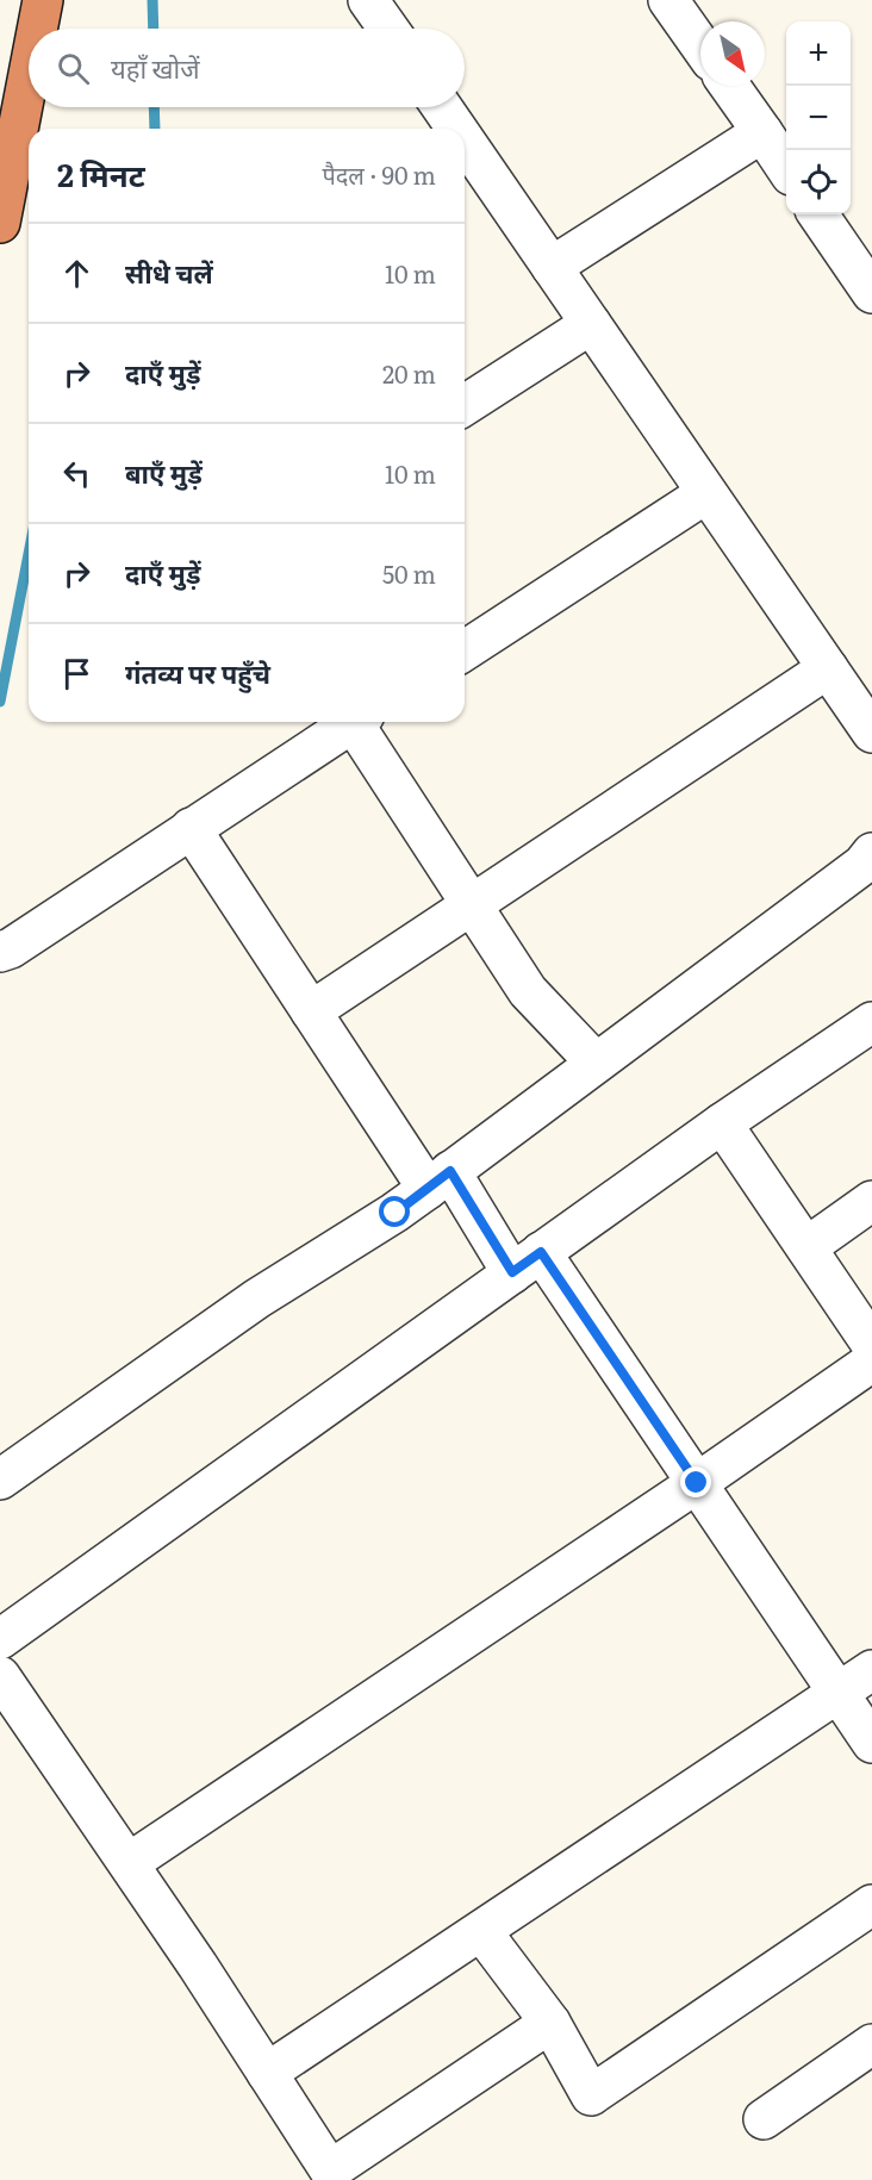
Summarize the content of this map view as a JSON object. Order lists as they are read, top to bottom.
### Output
{
  "north": "bottom right",
  "page": {
    "map_buttons": ["+", "−"],
    "search": "यहाँ खोजें",
    "heading": ["2 मिनट", "पैदल · 90 m"],
    "list": [
      ["सीधे चलें", "10 m"],
      ["दाएँ मुड़ें", "20 m"],
      ["बाएँ मुड़ें", "10 m"],
      ["दाएँ मुड़ें", "50 m"],
      "गंतव्य पर पहुँचे"
    ]
  }
}
